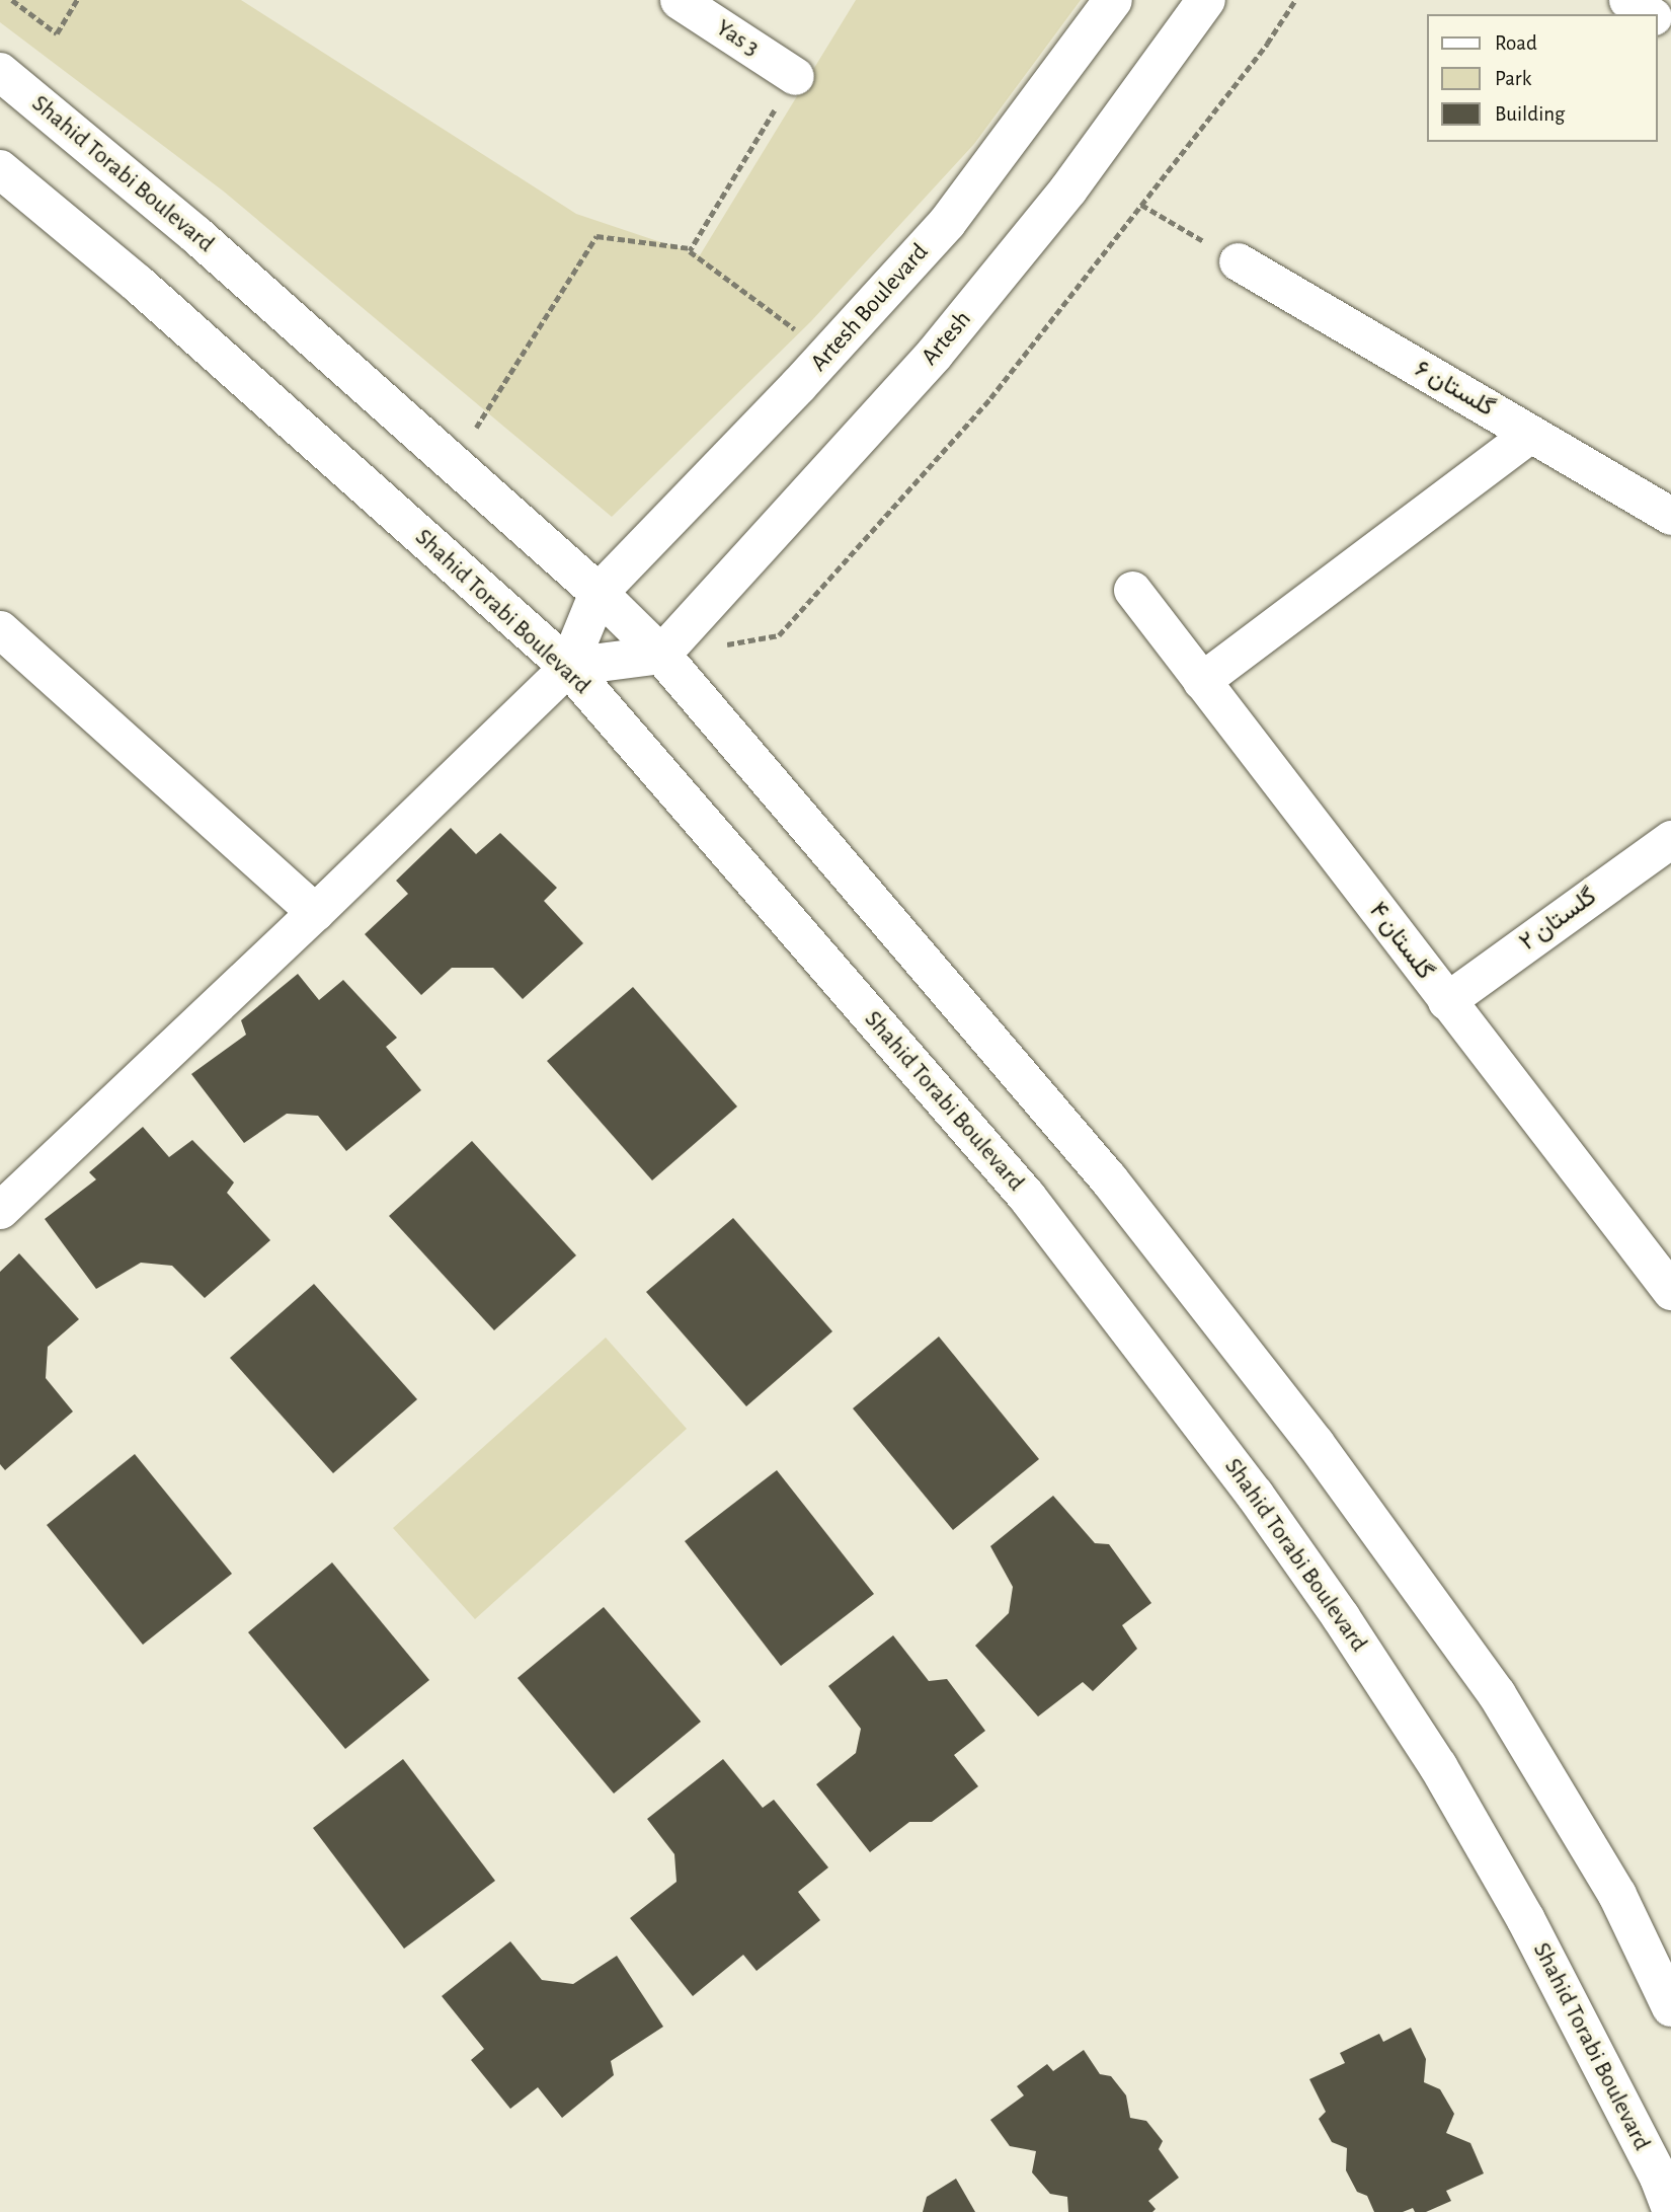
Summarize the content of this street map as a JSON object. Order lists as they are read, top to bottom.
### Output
{
  "streets": {
    "main road": ["Shahid Torabi Boulevard", "Artesh Boulevard", "Artesh"],
    "street": [
      "Yas 3",
      "گلستان ۶",
      "گلستان ۲",
      "گلستان ۴"
    ]
  },
  "crossings": [
    ["Shahid Torabi Boulevard", "Artesh Boulevard"],
    ["Shahid Torabi Boulevard", "Artesh"],
    ["گلستان ۲", "گلستان ۴"]
  ],
  "legend": ["Road", "Park", "Building"]
}
